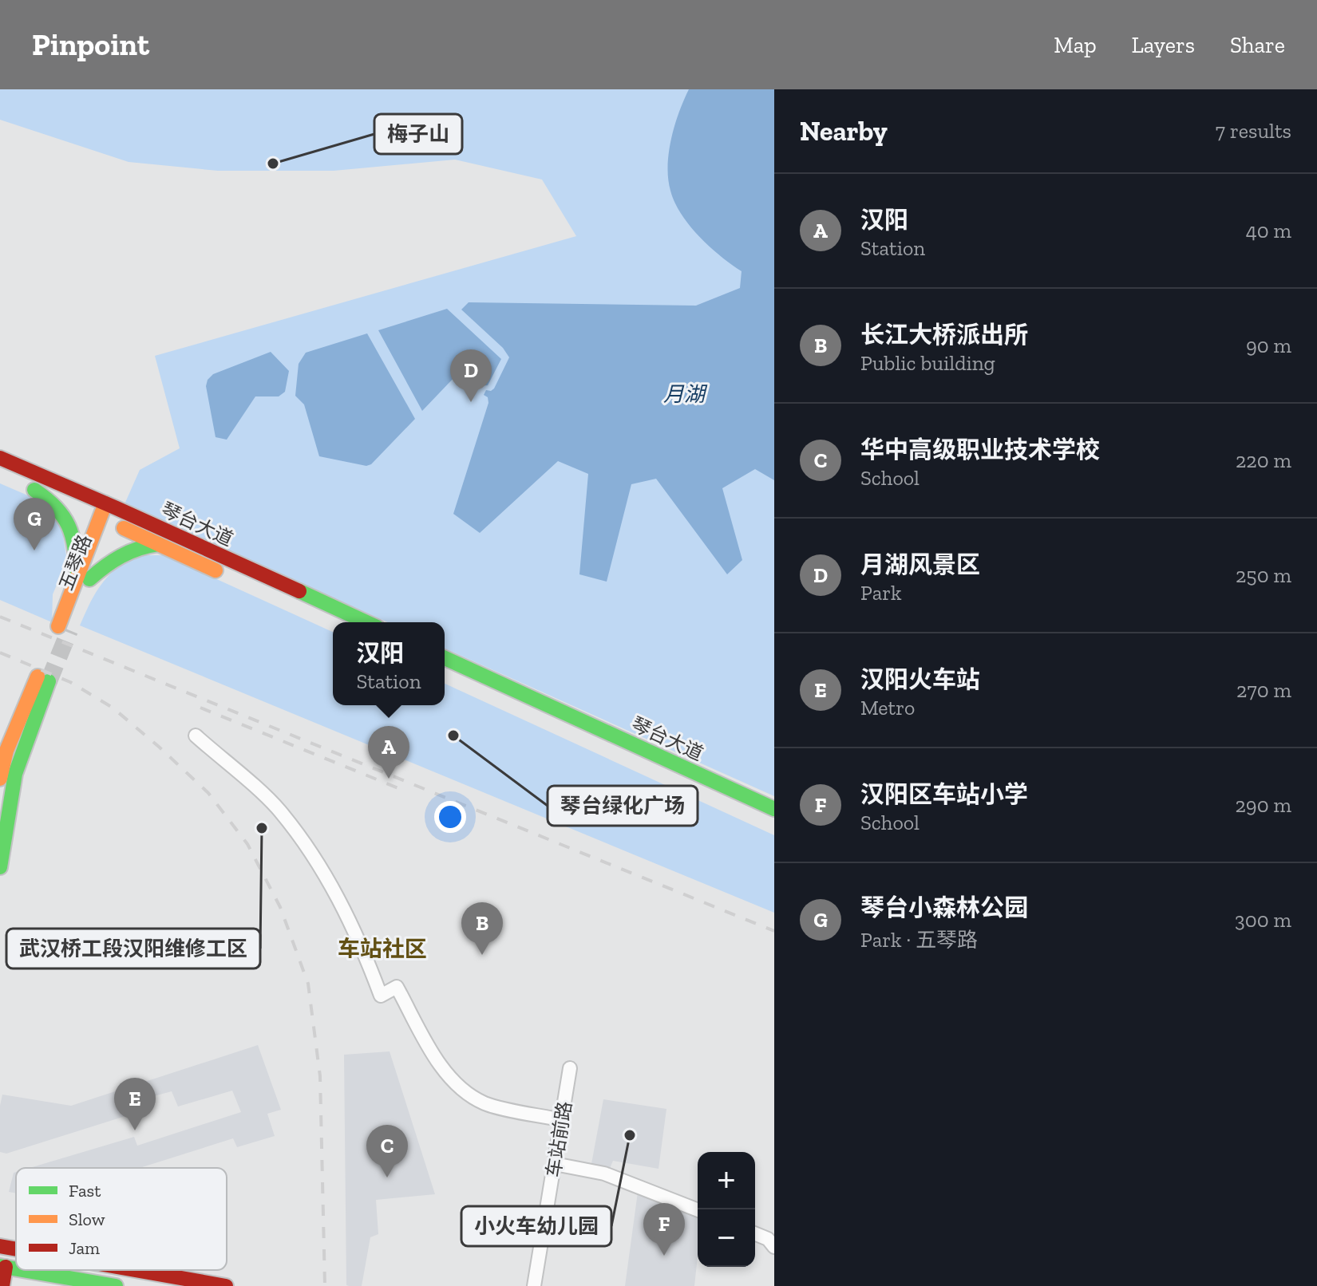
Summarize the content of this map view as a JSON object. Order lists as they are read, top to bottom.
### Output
{
  "streets": {
    "main road": ["琴台大道", "五琴路"],
    "street": ["车站前路"]
  },
  "crossings": [
    ["琴台大道", "五琴路"]
  ],
  "districts": ["车站社区"],
  "water": ["月湖"],
  "places": [
    "梅子山",
    "琴台绿化广场",
    "武汉桥工段汉阳维修工区",
    "小火车幼儿园"
  ],
  "legend": ["Fast", "Slow", "Jam"],
  "page": {
    "header": "Pinpoint",
    "nav": ["Map", "Layers", "Share"],
    "heading": ["Nearby", "7 results"],
    "list": [
      {
        "mark": "A",
        "name": "汉阳",
        "note": "Station",
        "value": "40 m"
      },
      {
        "mark": "B",
        "name": "长江大桥派出所",
        "note": "Public building",
        "value": "90 m"
      },
      {
        "mark": "C",
        "name": "华中高级职业技术学校",
        "note": "School",
        "value": "220 m"
      },
      {
        "mark": "D",
        "name": "月湖风景区",
        "note": "Park",
        "value": "250 m"
      },
      {
        "mark": "E",
        "name": "汉阳火车站",
        "note": "Metro",
        "value": "270 m"
      },
      {
        "mark": "F",
        "name": "汉阳区车站小学",
        "note": "School",
        "value": "290 m"
      },
      {
        "mark": "G",
        "name": "琴台小森林公园",
        "note": "Park · 五琴路",
        "value": "300 m"
      }
    ],
    "pins": [
      "D",
      "G",
      "A",
      "B",
      "E",
      "C",
      "F"
    ],
    "popup": ["汉阳", "Station"],
    "map_buttons": ["+", "−"]
  }
}
